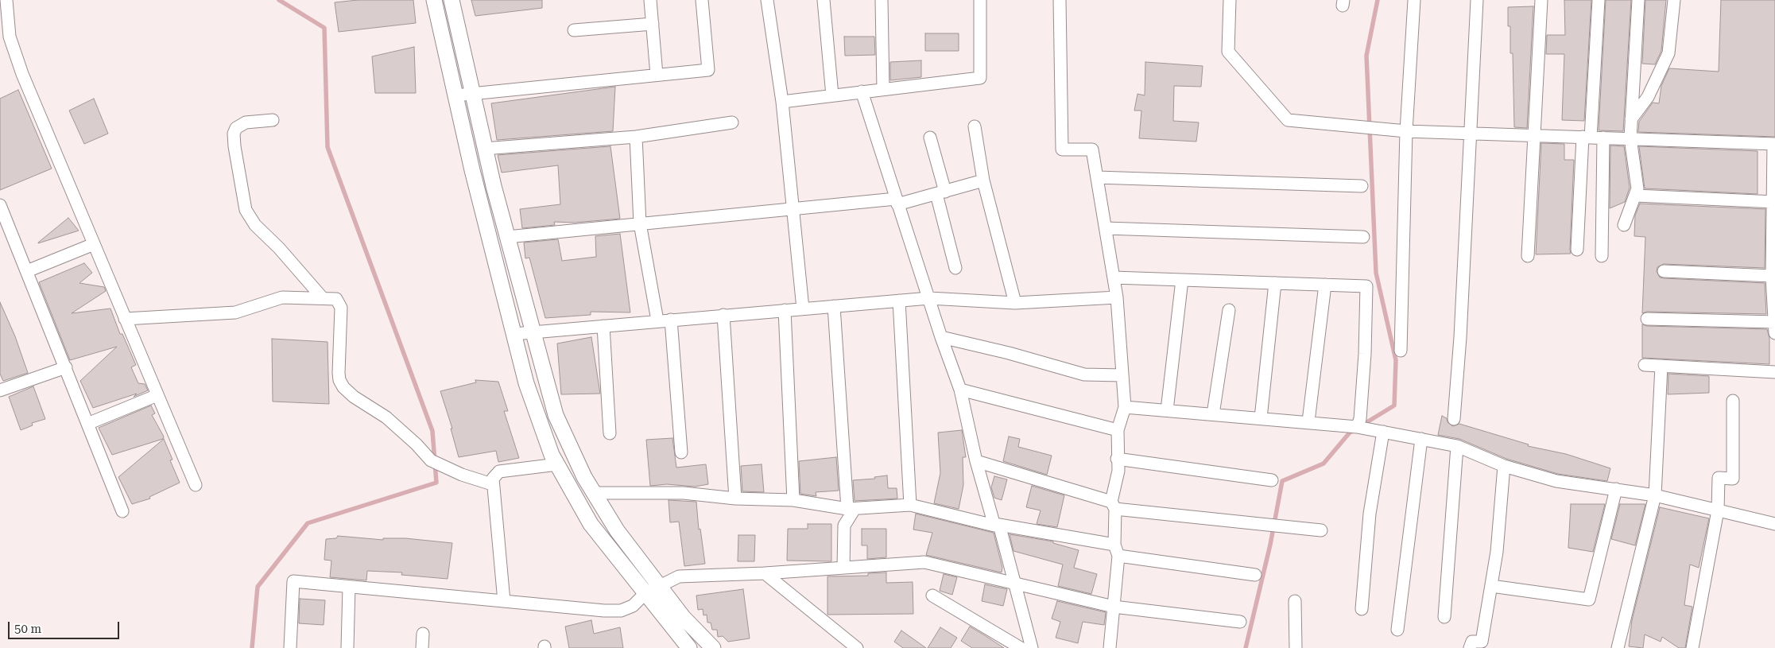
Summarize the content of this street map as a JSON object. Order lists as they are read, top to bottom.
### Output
{
  "scale_bar": "50 m"
}
